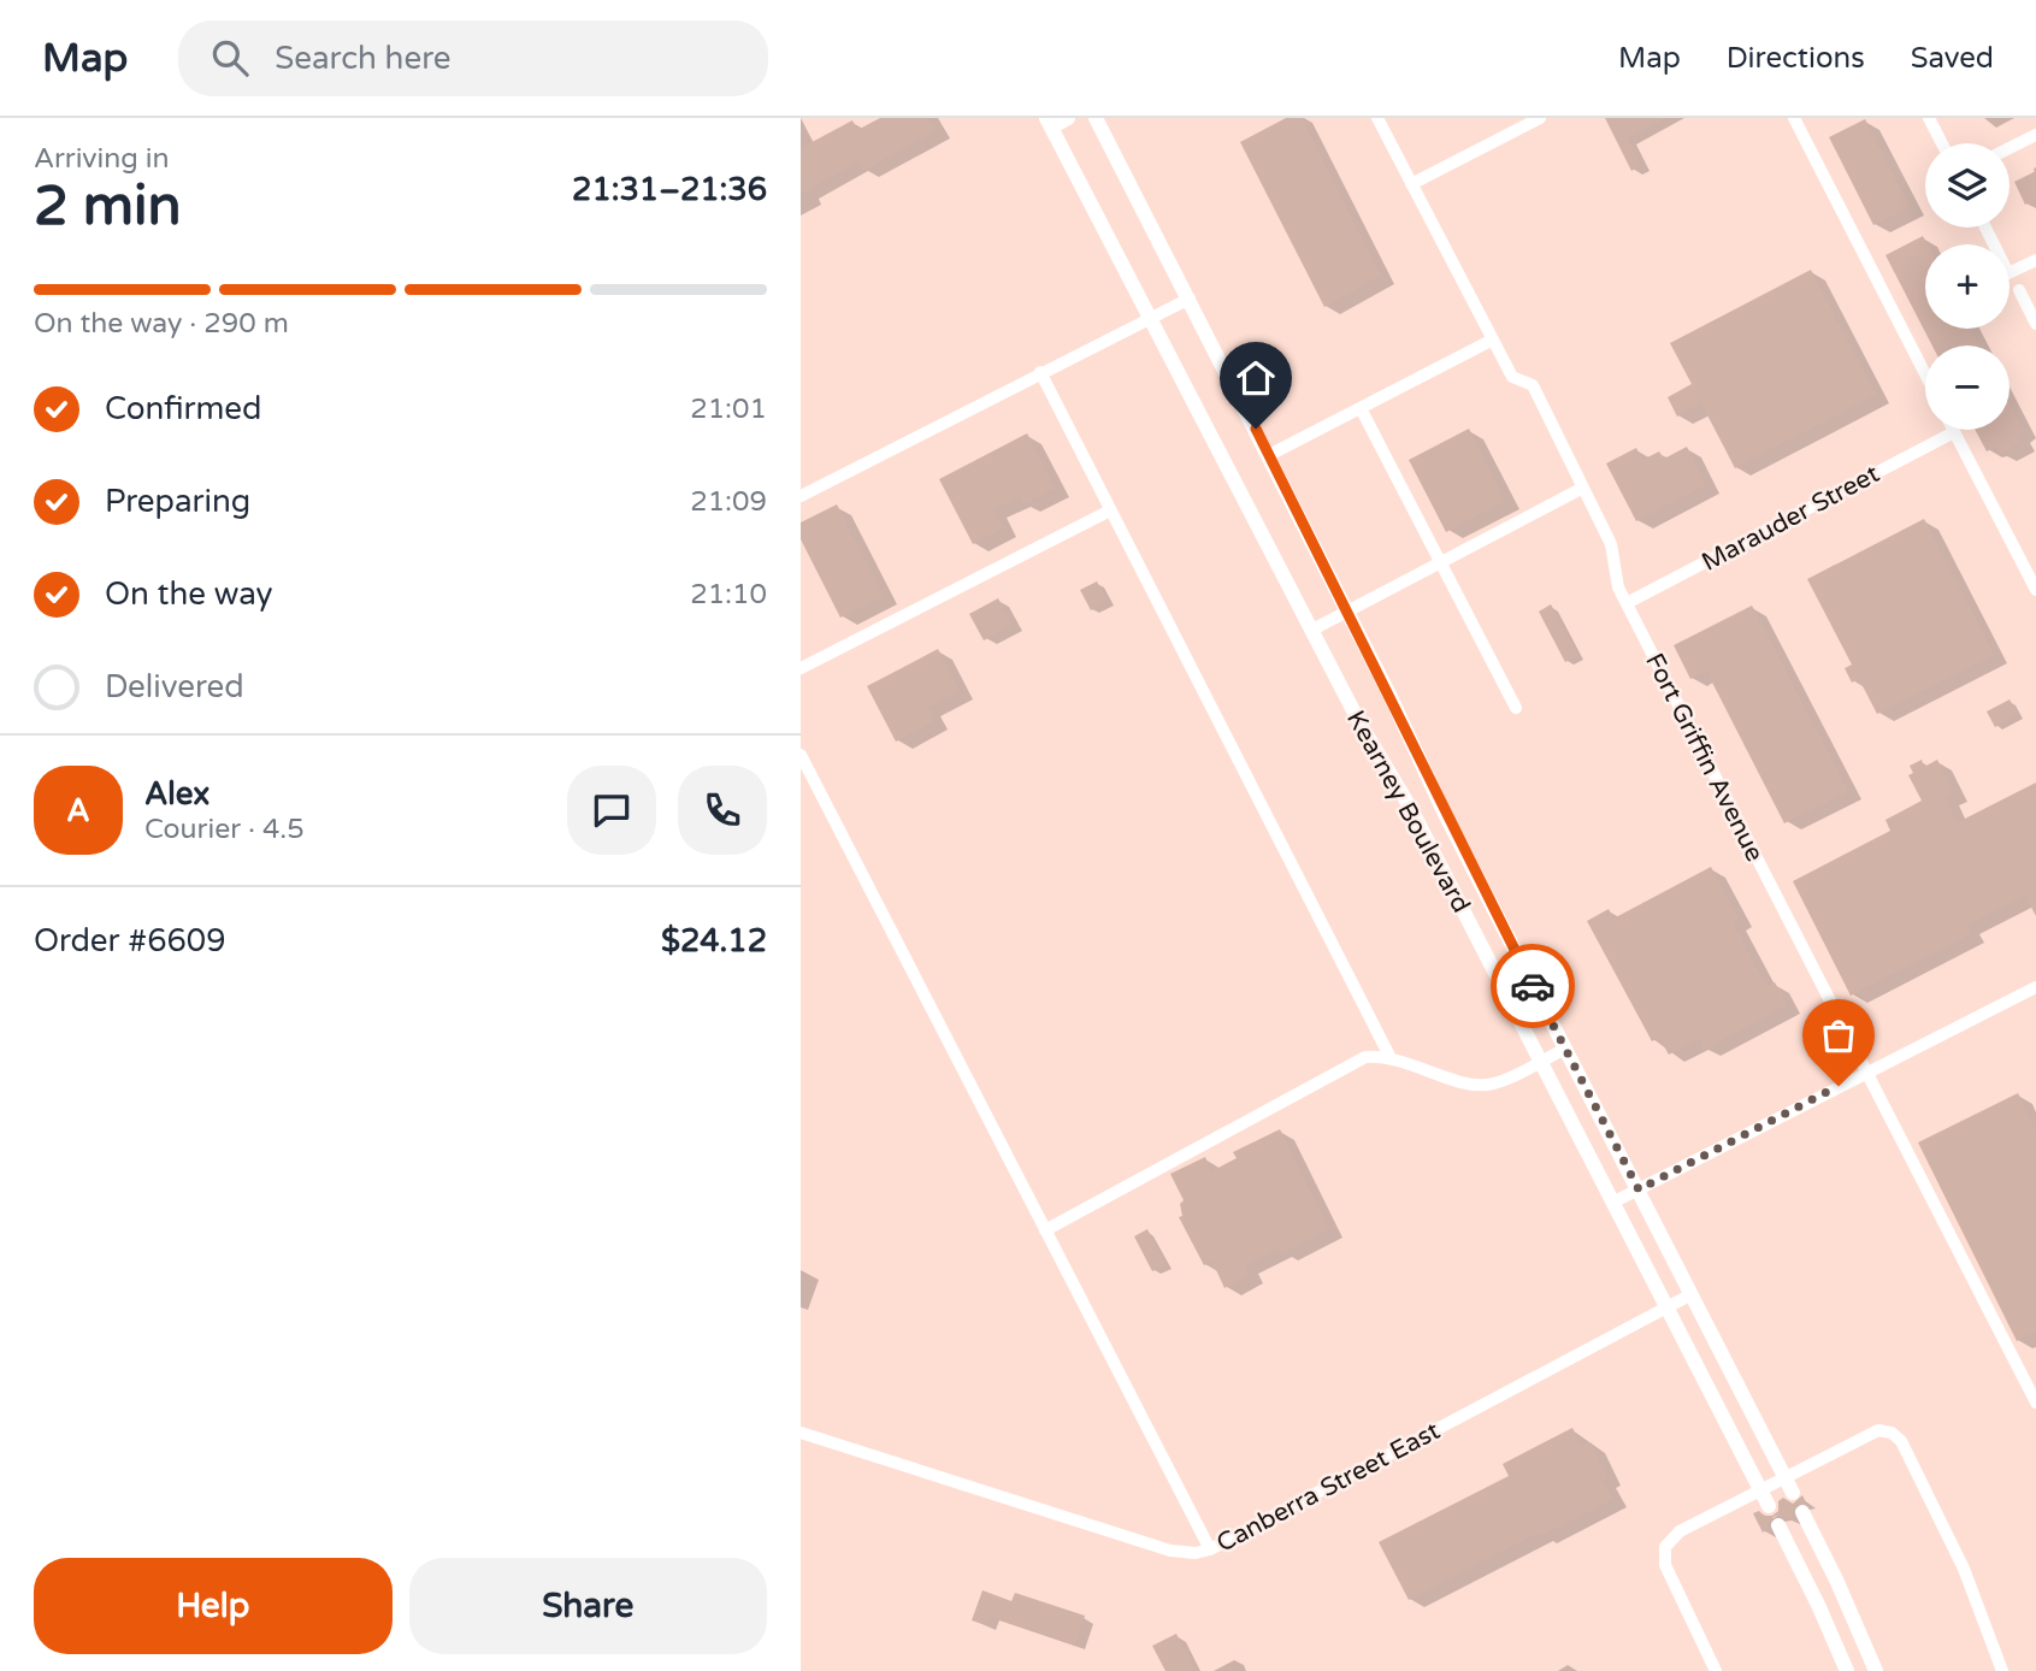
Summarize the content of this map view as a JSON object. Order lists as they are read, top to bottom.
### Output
{
  "streets": {
    "street": [
      "Marauder Street",
      "Fort Griffin Avenue",
      "Kearney Boulevard",
      "Canberra Street East"
    ]
  },
  "crossings": [
    ["Marauder Street", "Fort Griffin Avenue"],
    ["Kearney Boulevard", "Canberra Street East"]
  ],
  "page": {
    "header": "Map",
    "search": "Search here",
    "nav": ["Map", "Directions", "Saved"],
    "heading": ["2 min", "Arriving in", "21:31–21:36"],
    "panel": [
      "Alex",
      "Courier · 4.5",
      "Order #6609",
      "$24.12"
    ],
    "map_buttons": ["+", "−"],
    "bar": "On the way · 290 m",
    "list": [
      ["Confirmed", "21:01"],
      ["Preparing", "21:09"],
      ["On the way", "21:10"],
      "Delivered"
    ],
    "round": "A",
    "buttons": ["Help", "Share"]
  }
}
